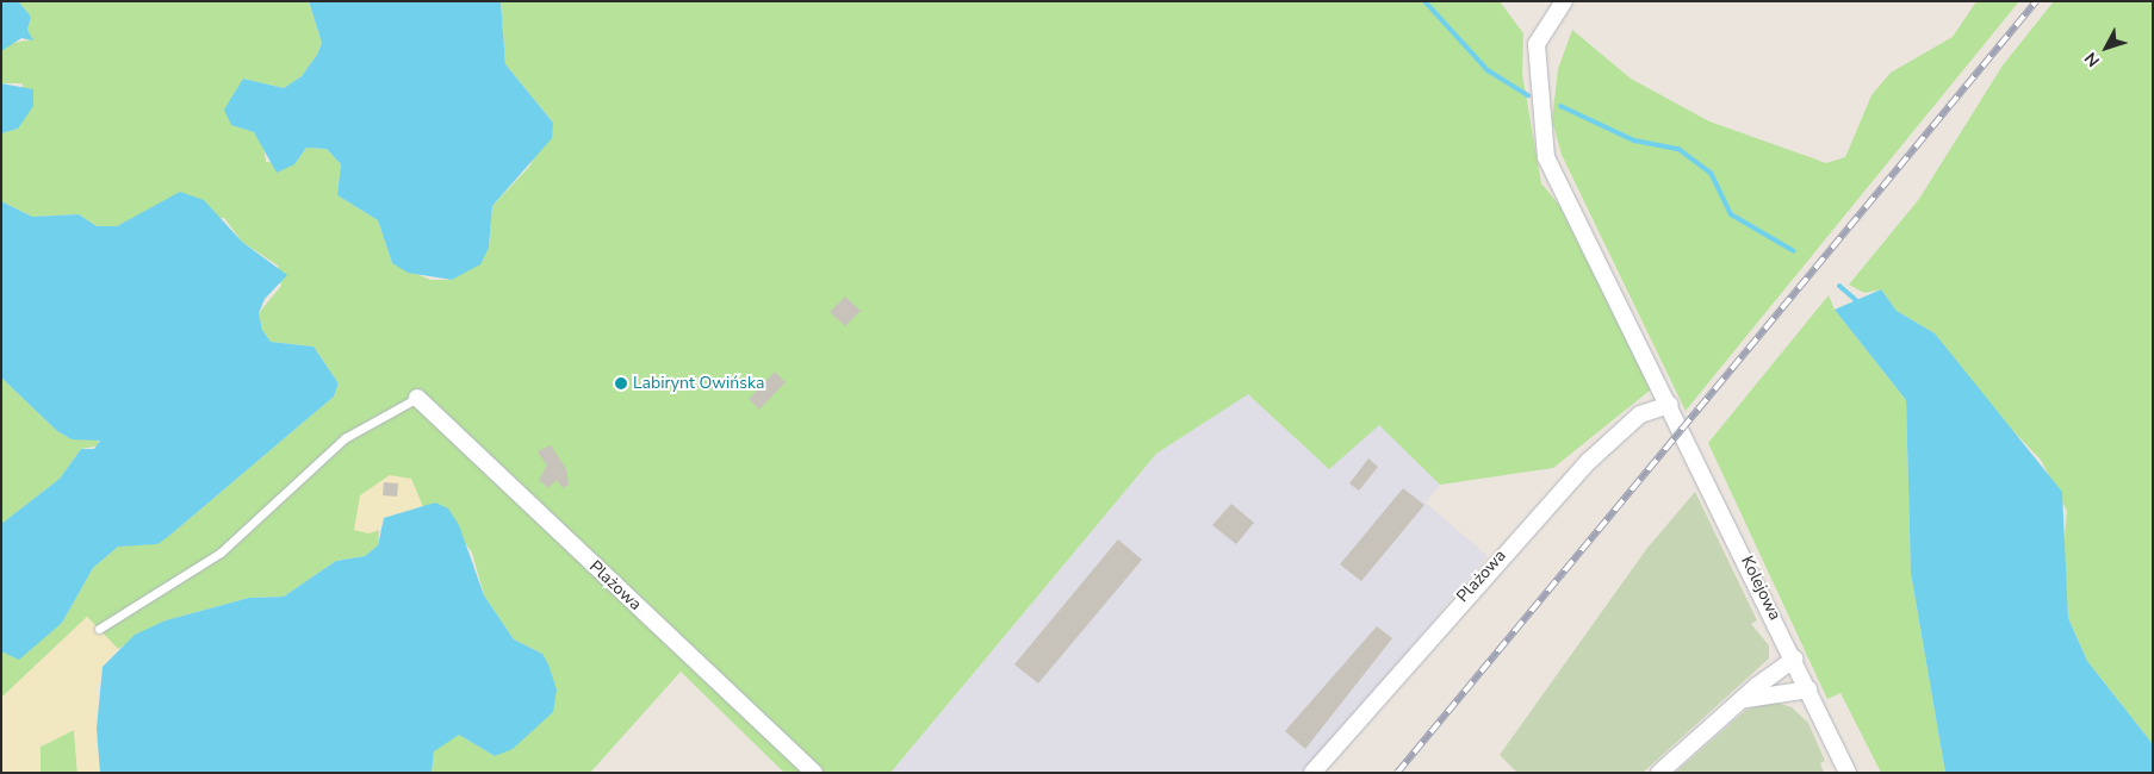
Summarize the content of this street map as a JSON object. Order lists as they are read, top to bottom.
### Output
{
  "streets": {
    "street": ["Plażowa", "Kolejowa"]
  },
  "crossings": [
    ["Plażowa", "Kolejowa"]
  ],
  "places": ["Labirynt Owińska"],
  "north": "bottom left"
}
